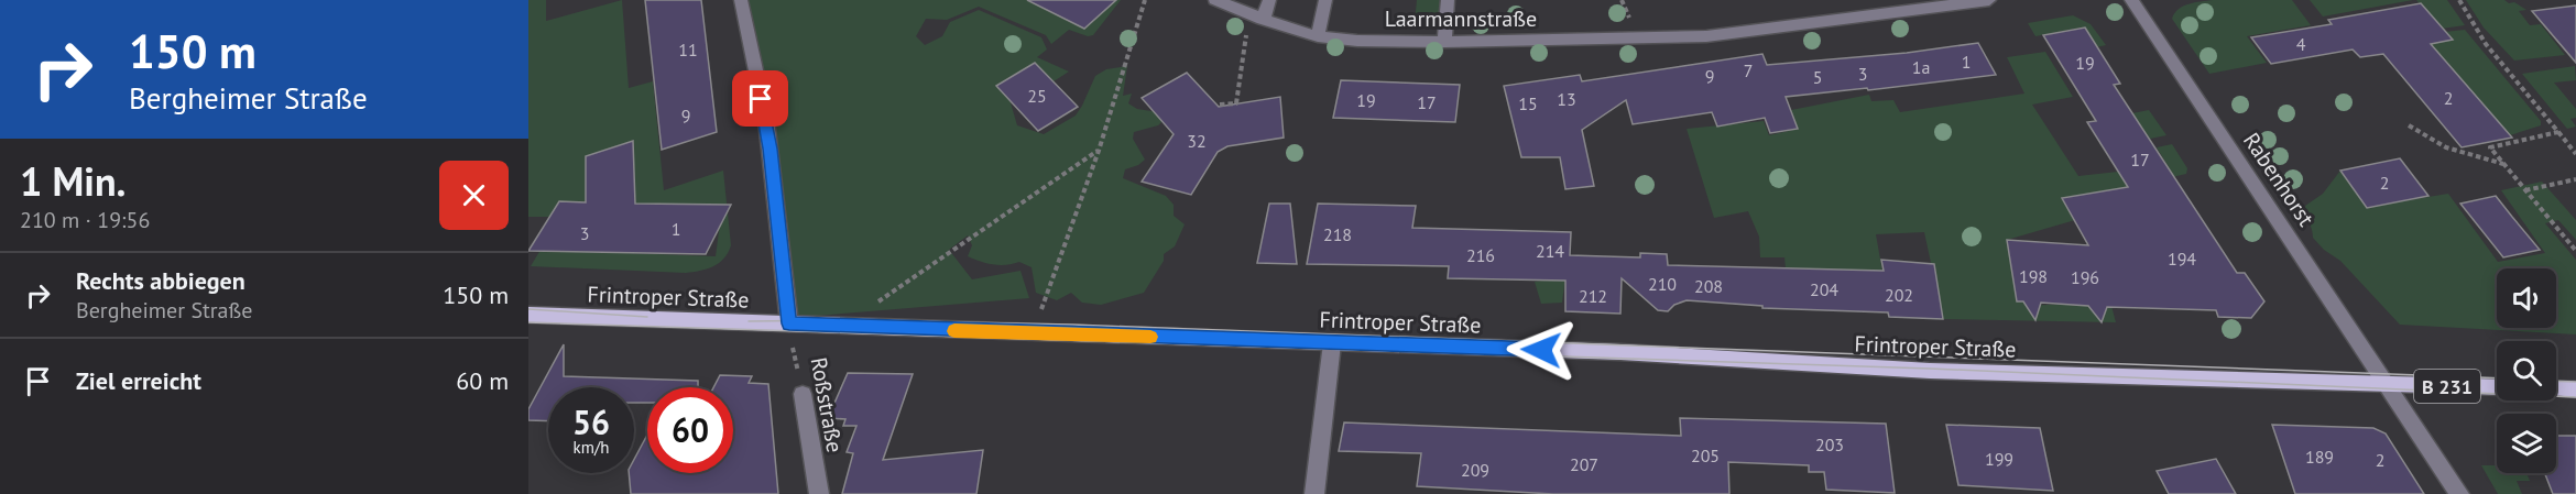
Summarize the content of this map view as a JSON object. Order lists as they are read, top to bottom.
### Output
{
  "streets": {
    "main road": ["Frintroper Straße", "B 231"],
    "street": ["Laarmannstraße", "Rabenhorst", "Roßstraße"]
  },
  "crossings": [
    ["Rabenhorst", "Frintroper Straße"],
    ["Frintroper Straße", "Roßstraße"]
  ],
  "house_numbers": [
    "4",
    "11",
    "1",
    "19",
    "1a",
    "7",
    "3",
    "9",
    "5",
    "25",
    "2",
    "13",
    "19",
    "17",
    "15",
    "9",
    "32",
    "17",
    "2",
    "1",
    "3",
    "218",
    "214",
    "216",
    "194",
    "198",
    "196",
    "210",
    "208",
    "204",
    "202",
    "212",
    "203",
    "205",
    "189",
    "199",
    "2",
    "207",
    "209"
  ],
  "page": {
    "turn": ["150 m", "Bergheimer Straße"],
    "heading": ["1 Min.", "210 m · 19:56"],
    "list": [
      {
        "name": "Rechts abbiegen",
        "note": "Bergheimer Straße",
        "value": "150 m"
      },
      {
        "name": "Ziel erreicht",
        "value": "60 m"
      }
    ],
    "speed": "56 km/h",
    "limit": "60"
  }
}
